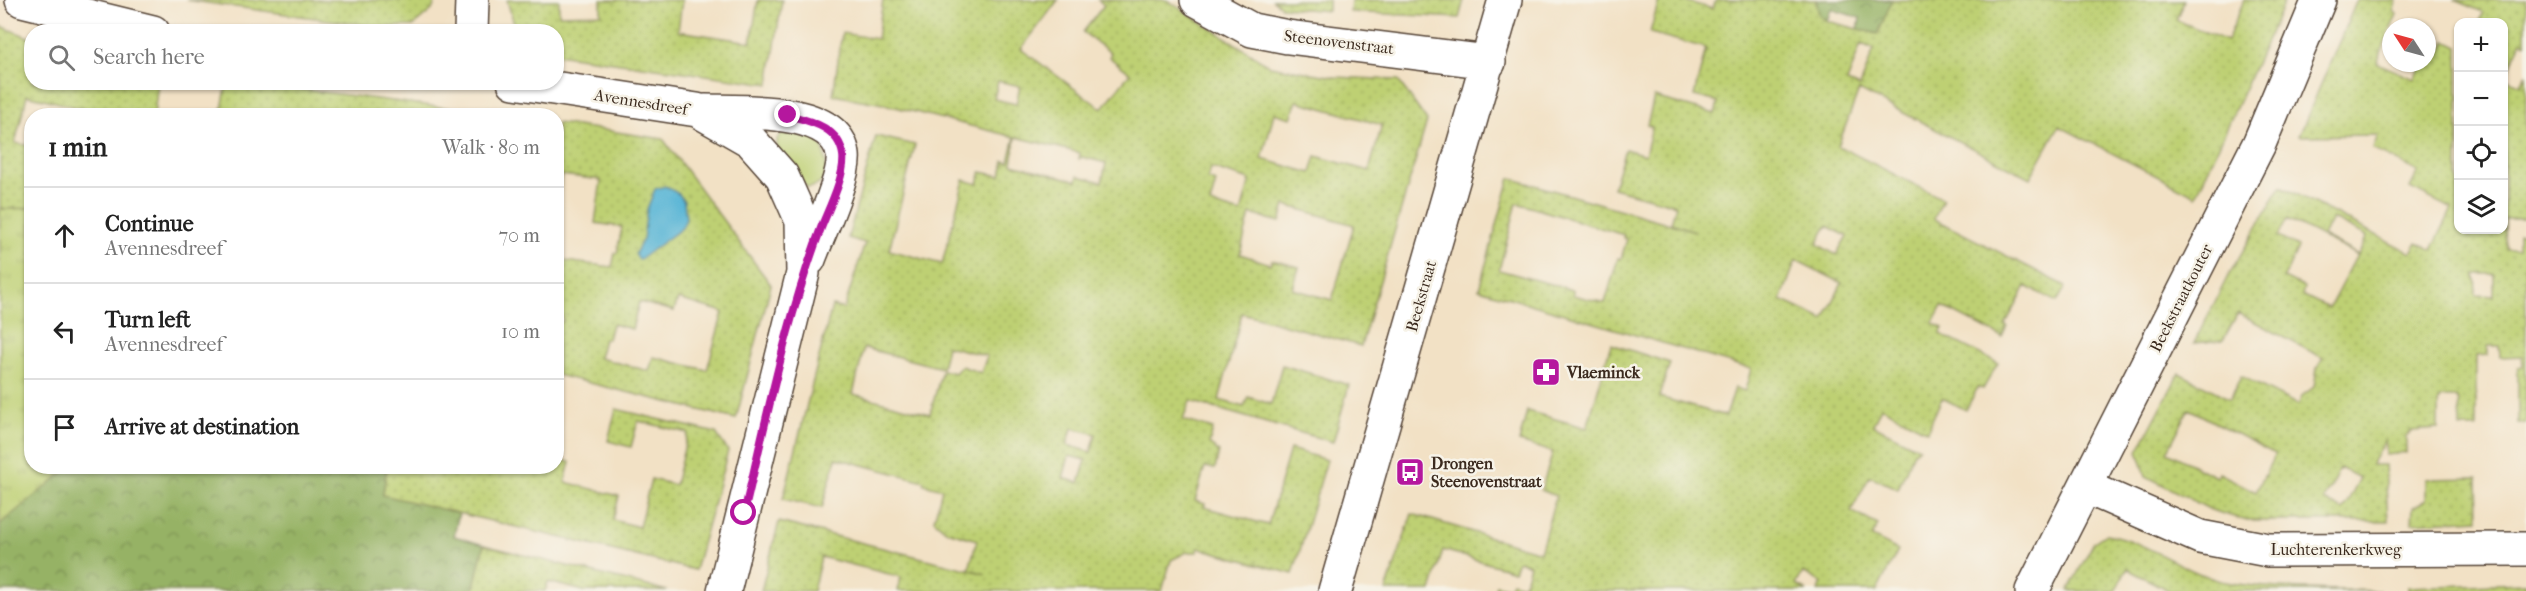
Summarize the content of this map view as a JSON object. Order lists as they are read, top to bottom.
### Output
{
  "streets": {
    "street": [
      "Steenovenstraat",
      "Avennesdreef",
      "Beekstraat",
      "Beekstraatkouter",
      "Luchterenkerkweg"
    ]
  },
  "crossings": [
    ["Steenovenstraat", "Beekstraat"],
    ["Beekstraatkouter", "Luchterenkerkweg"]
  ],
  "places": {
    "pharmacy": ["Vlaeminck"],
    "bus stop": ["Drongen Steenovenstraat"]
  },
  "north": "top left",
  "page": {
    "map_buttons": ["+", "−"],
    "search": "Search here",
    "heading": ["1 min", "Walk · 80 m"],
    "list": [
      ["Continue", "Avennesdreef", "70 m"],
      ["Turn left", "Avennesdreef", "10 m"],
      "Arrive at destination"
    ]
  }
}
